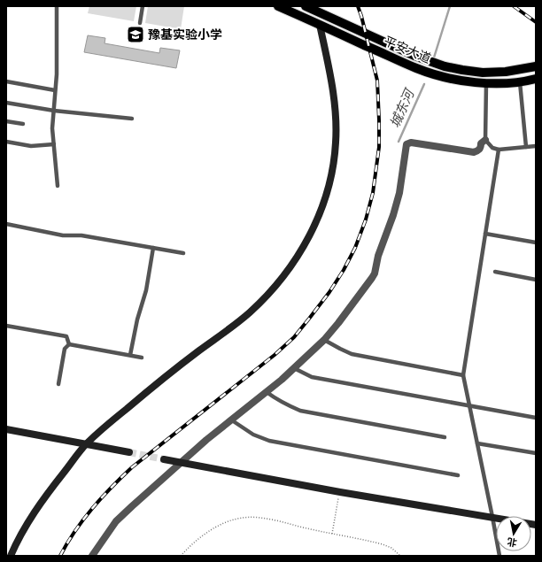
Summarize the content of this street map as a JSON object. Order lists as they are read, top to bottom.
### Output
{
  "streets": {
    "main road": ["平安大道"]
  },
  "water": ["城东河"],
  "places": {
    "school or university": ["豫基实验小学"]
  },
  "north": "bottom"
}
